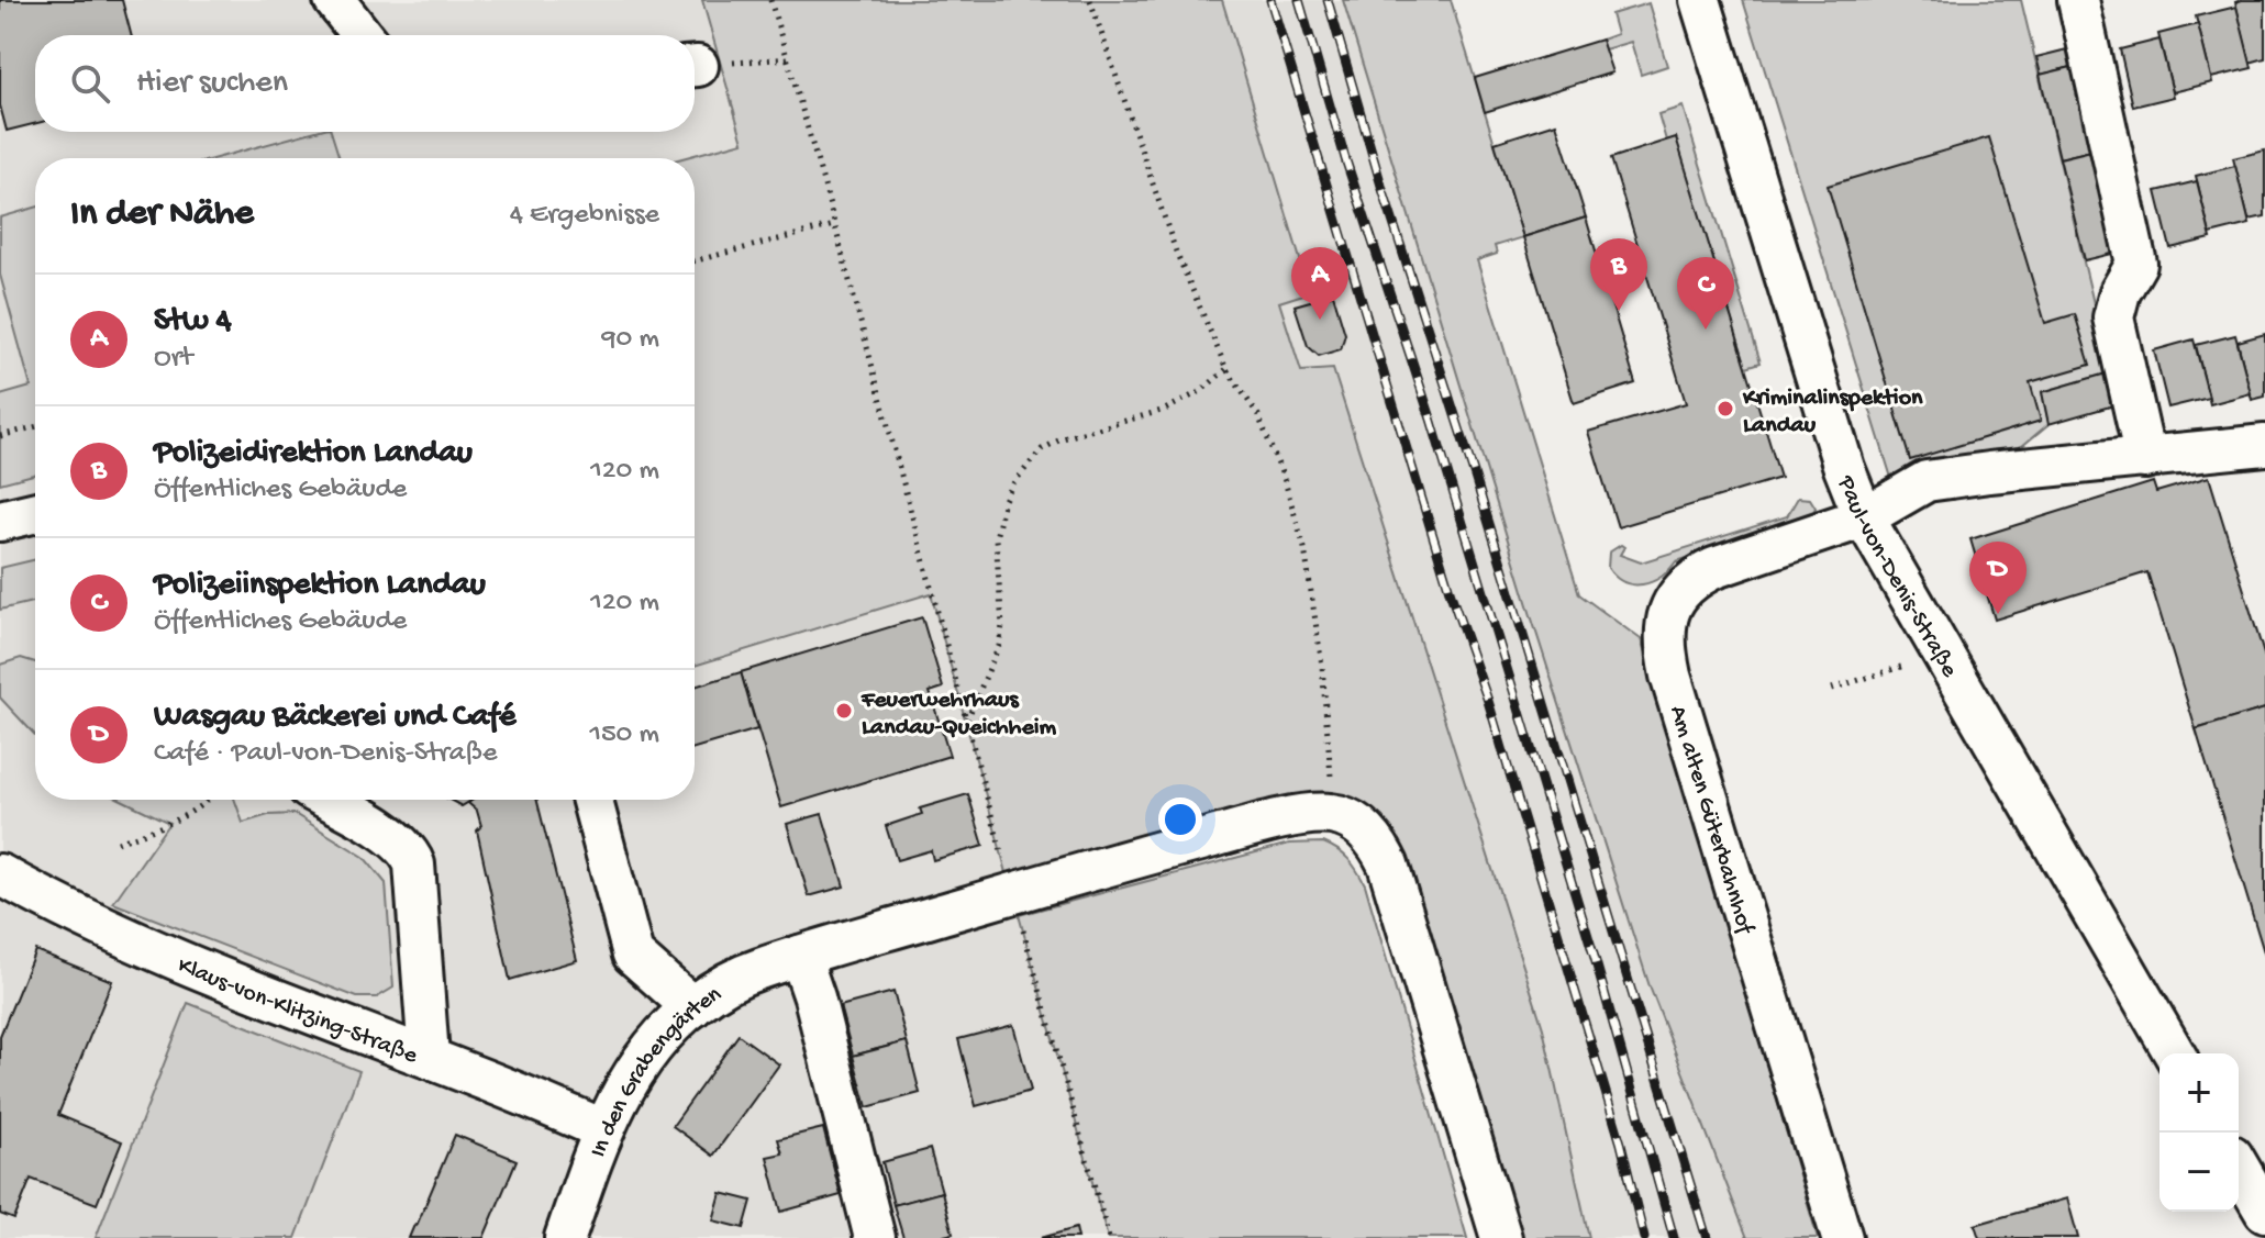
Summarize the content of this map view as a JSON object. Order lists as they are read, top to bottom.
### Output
{
  "streets": {
    "street": [
      "Paul-von-Denis-Straße",
      "Am alten Güterbahnhof",
      "Klaus-von-Klitzing-Straße",
      "In den Grabengärten"
    ]
  },
  "crossings": [
    ["Paul-von-Denis-Straße", "Am alten Güterbahnhof"],
    ["Klaus-von-Klitzing-Straße", "In den Grabengärten"]
  ],
  "places": ["Kriminalinspektion Landau", "Feuerwehrhaus Landau-Queichheim"],
  "page": {
    "search": "Hier suchen",
    "heading": ["In der Nähe", "4 Ergebnisse"],
    "pins": [
      "B",
      "A",
      "C",
      "D"
    ],
    "list": [
      {
        "mark": "A",
        "name": "Stw 4",
        "note": "Ort",
        "value": "90 m"
      },
      {
        "mark": "B",
        "name": "Polizeidirektion Landau",
        "note": "Öffentliches Gebäude",
        "value": "120 m"
      },
      {
        "mark": "C",
        "name": "Polizeiinspektion Landau",
        "note": "Öffentliches Gebäude",
        "value": "120 m"
      },
      {
        "mark": "D",
        "name": "Wasgau Bäckerei und Café",
        "note": "Café · Paul-von-Denis-Straße",
        "value": "150 m"
      }
    ],
    "map_buttons": ["+", "−"]
  }
}
